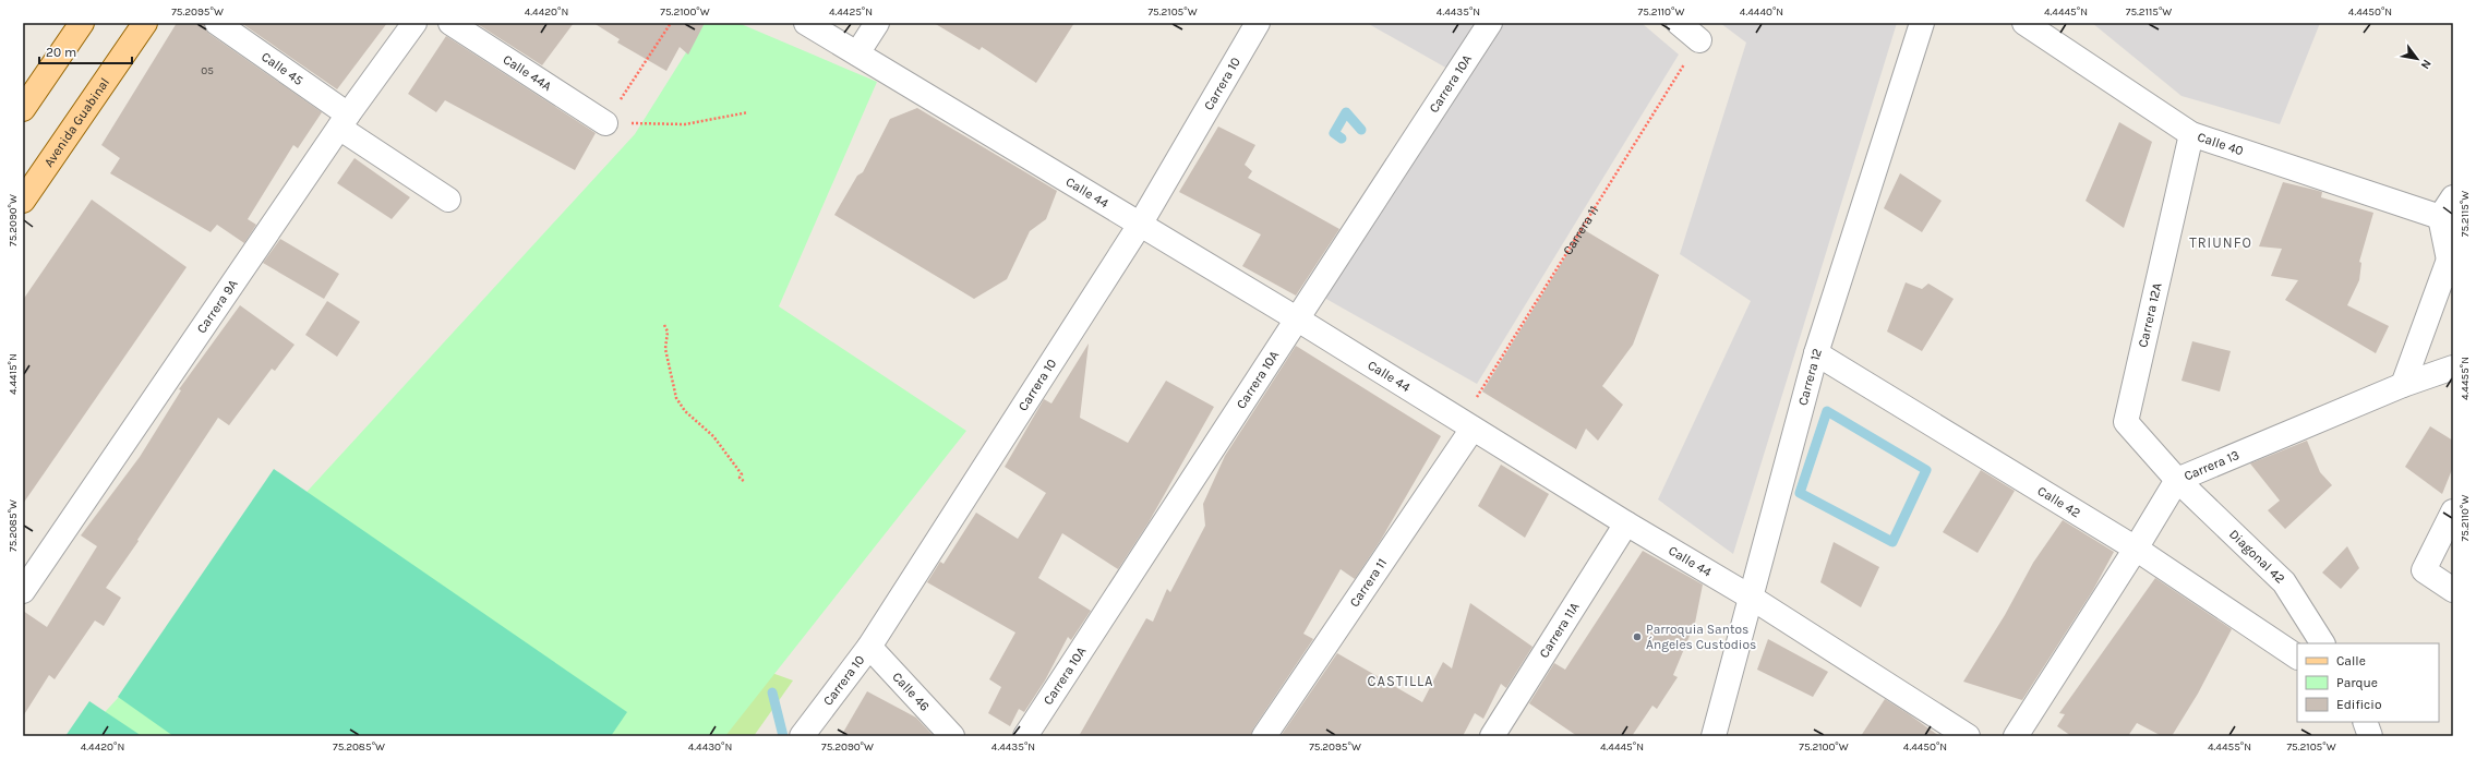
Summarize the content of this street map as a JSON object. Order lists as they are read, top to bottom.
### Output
{
  "streets": {
    "main road": ["Avenida Guabinal"],
    "street": [
      "Calle 45",
      "Calle 44A",
      "Carrera 10",
      "Carrera 10A",
      "Calle 40",
      "Calle 44",
      "Carrera 11",
      "Carrera 9A",
      "Carrera 12A",
      "Carrera 12",
      "Carrera 13",
      "Calle 42",
      "Diagonal 42",
      "Carrera 11A",
      "Calle 46"
    ]
  },
  "crossings": [
    ["Calle 45", "Carrera 9A"],
    ["Carrera 10", "Calle 44"],
    ["Carrera 10", "Calle 46"],
    ["Carrera 10A", "Calle 44"],
    ["Calle 40", "Carrera 12A"],
    ["Calle 44", "Carrera 11"],
    ["Calle 44", "Carrera 12"],
    ["Calle 44", "Carrera 11A"],
    ["Carrera 12A", "Carrera 13"],
    ["Carrera 12A", "Diagonal 42"],
    ["Carrera 12", "Calle 42"],
    ["Carrera 13", "Calle 42"],
    ["Carrera 13", "Diagonal 42"]
  ],
  "districts": ["TRIUNFO", "CASTILLA"],
  "places": ["Parroquia Santos Ángeles Custodios"],
  "house_numbers": ["05"],
  "legend": ["Calle", "Parque", "Edificio"],
  "scale_bar": "20 m",
  "north": "bottom right",
  "coordinates": [
    "75.2095°W",
    "4.4420°N",
    "75.2100°W",
    "4.4425°N",
    "75.2105°W",
    "4.4435°N",
    "75.2110°W",
    "4.4440°N",
    "4.4445°N",
    "75.2115°W",
    "4.4450°N",
    "75.2090°W",
    "4.4415°N",
    "4.4455°N",
    "75.2085°W",
    "4.4430°N"
  ]
}
